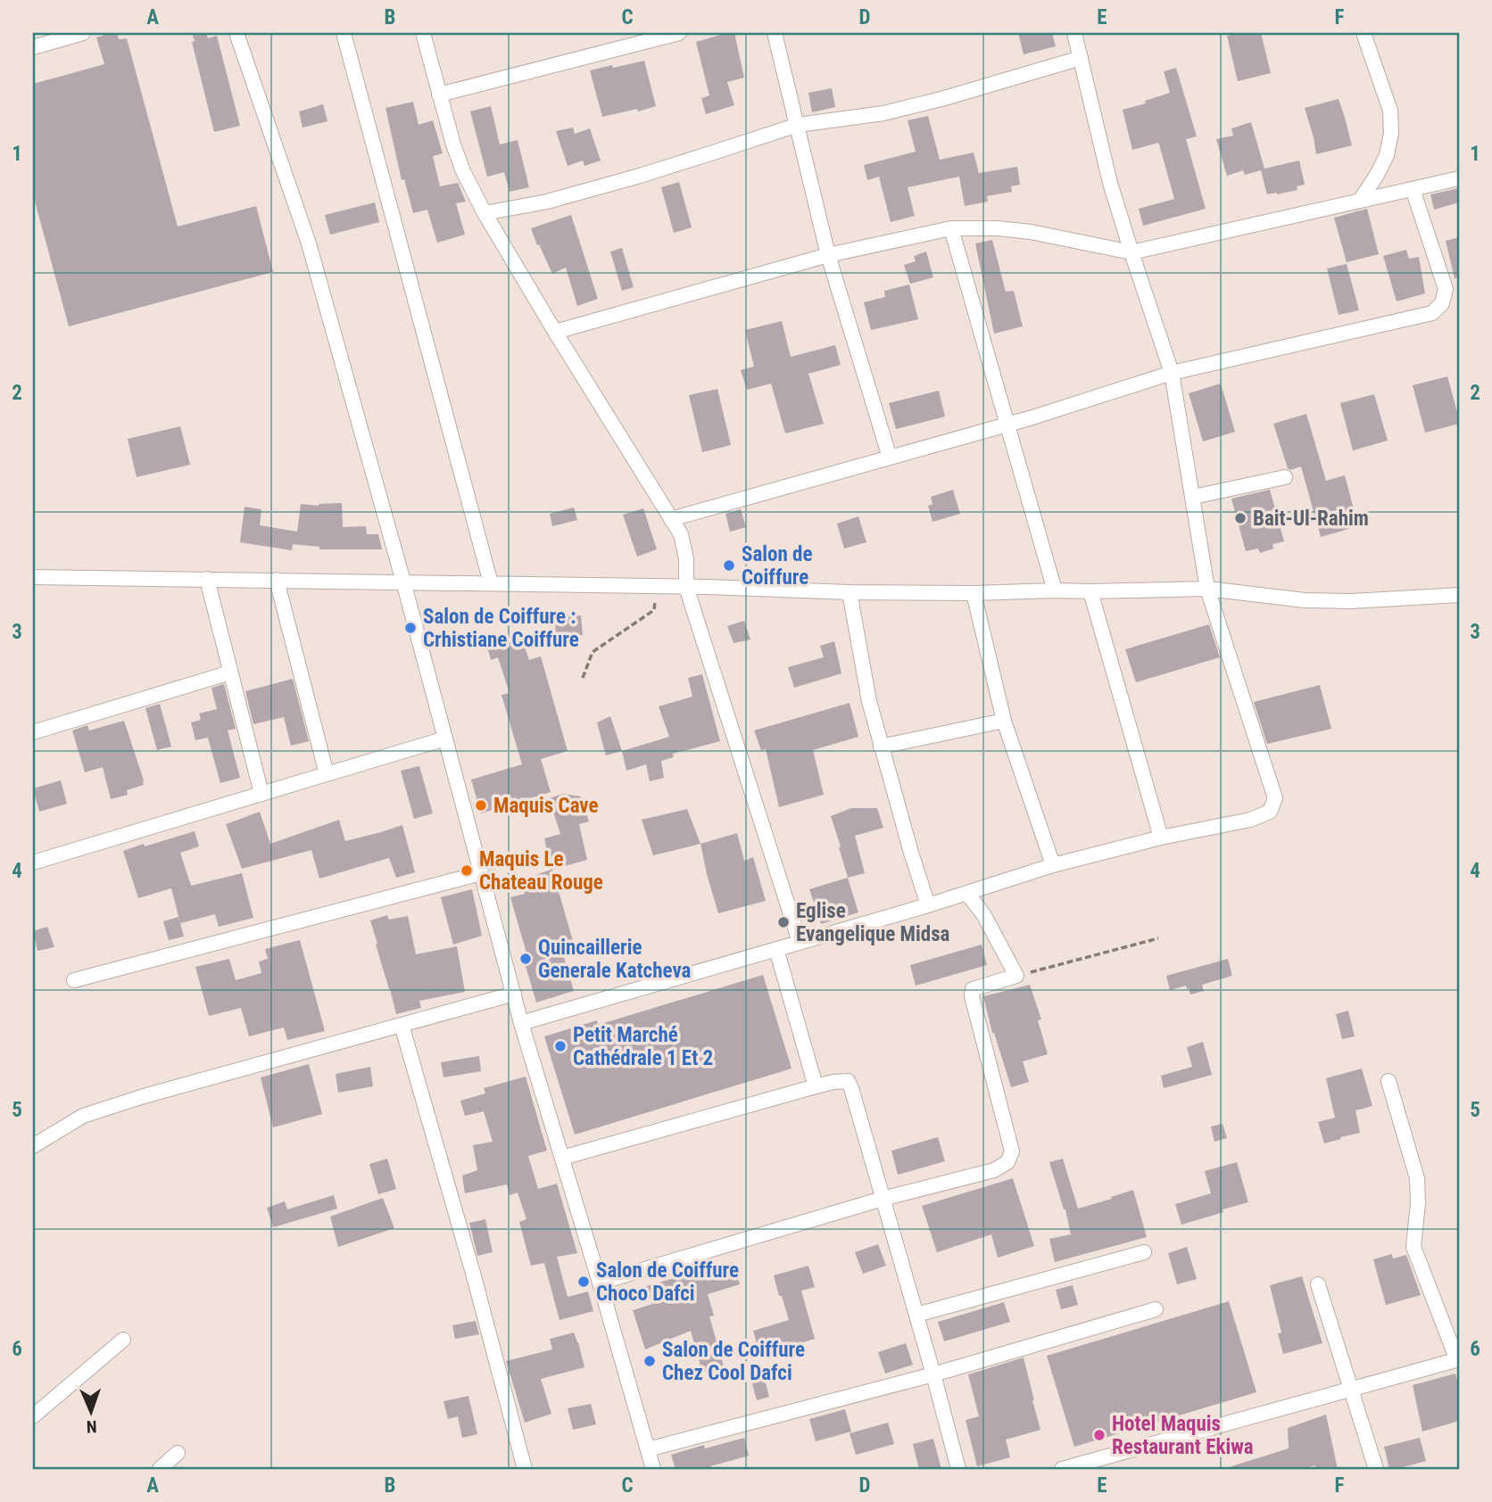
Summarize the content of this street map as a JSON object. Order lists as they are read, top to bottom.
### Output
{
  "places": [
    "Bait-Ul-Rahim",
    "Salon de Coiffure",
    "Salon de Coiffure : Crhistiane Coiffure",
    "Maquis Cave",
    "Maquis Le Chateau Rouge",
    "Eglise Evangelique Midsa",
    "Quincaillerie Generale Katcheva",
    "Petit Marché Cathédrale 1 Et 2",
    "Salon de Coiffure Choco Dafci",
    "Salon de Coiffure Chez Cool Dafci",
    "Hotel Maquis Restaurant Ekiwa"
  ],
  "north": "bottom",
  "grid": {
    "columns": [
      "A",
      "B",
      "C",
      "D",
      "E",
      "F"
    ],
    "rows": [
      "1",
      "2",
      "3",
      "4",
      "5",
      "6"
    ]
  }
}
